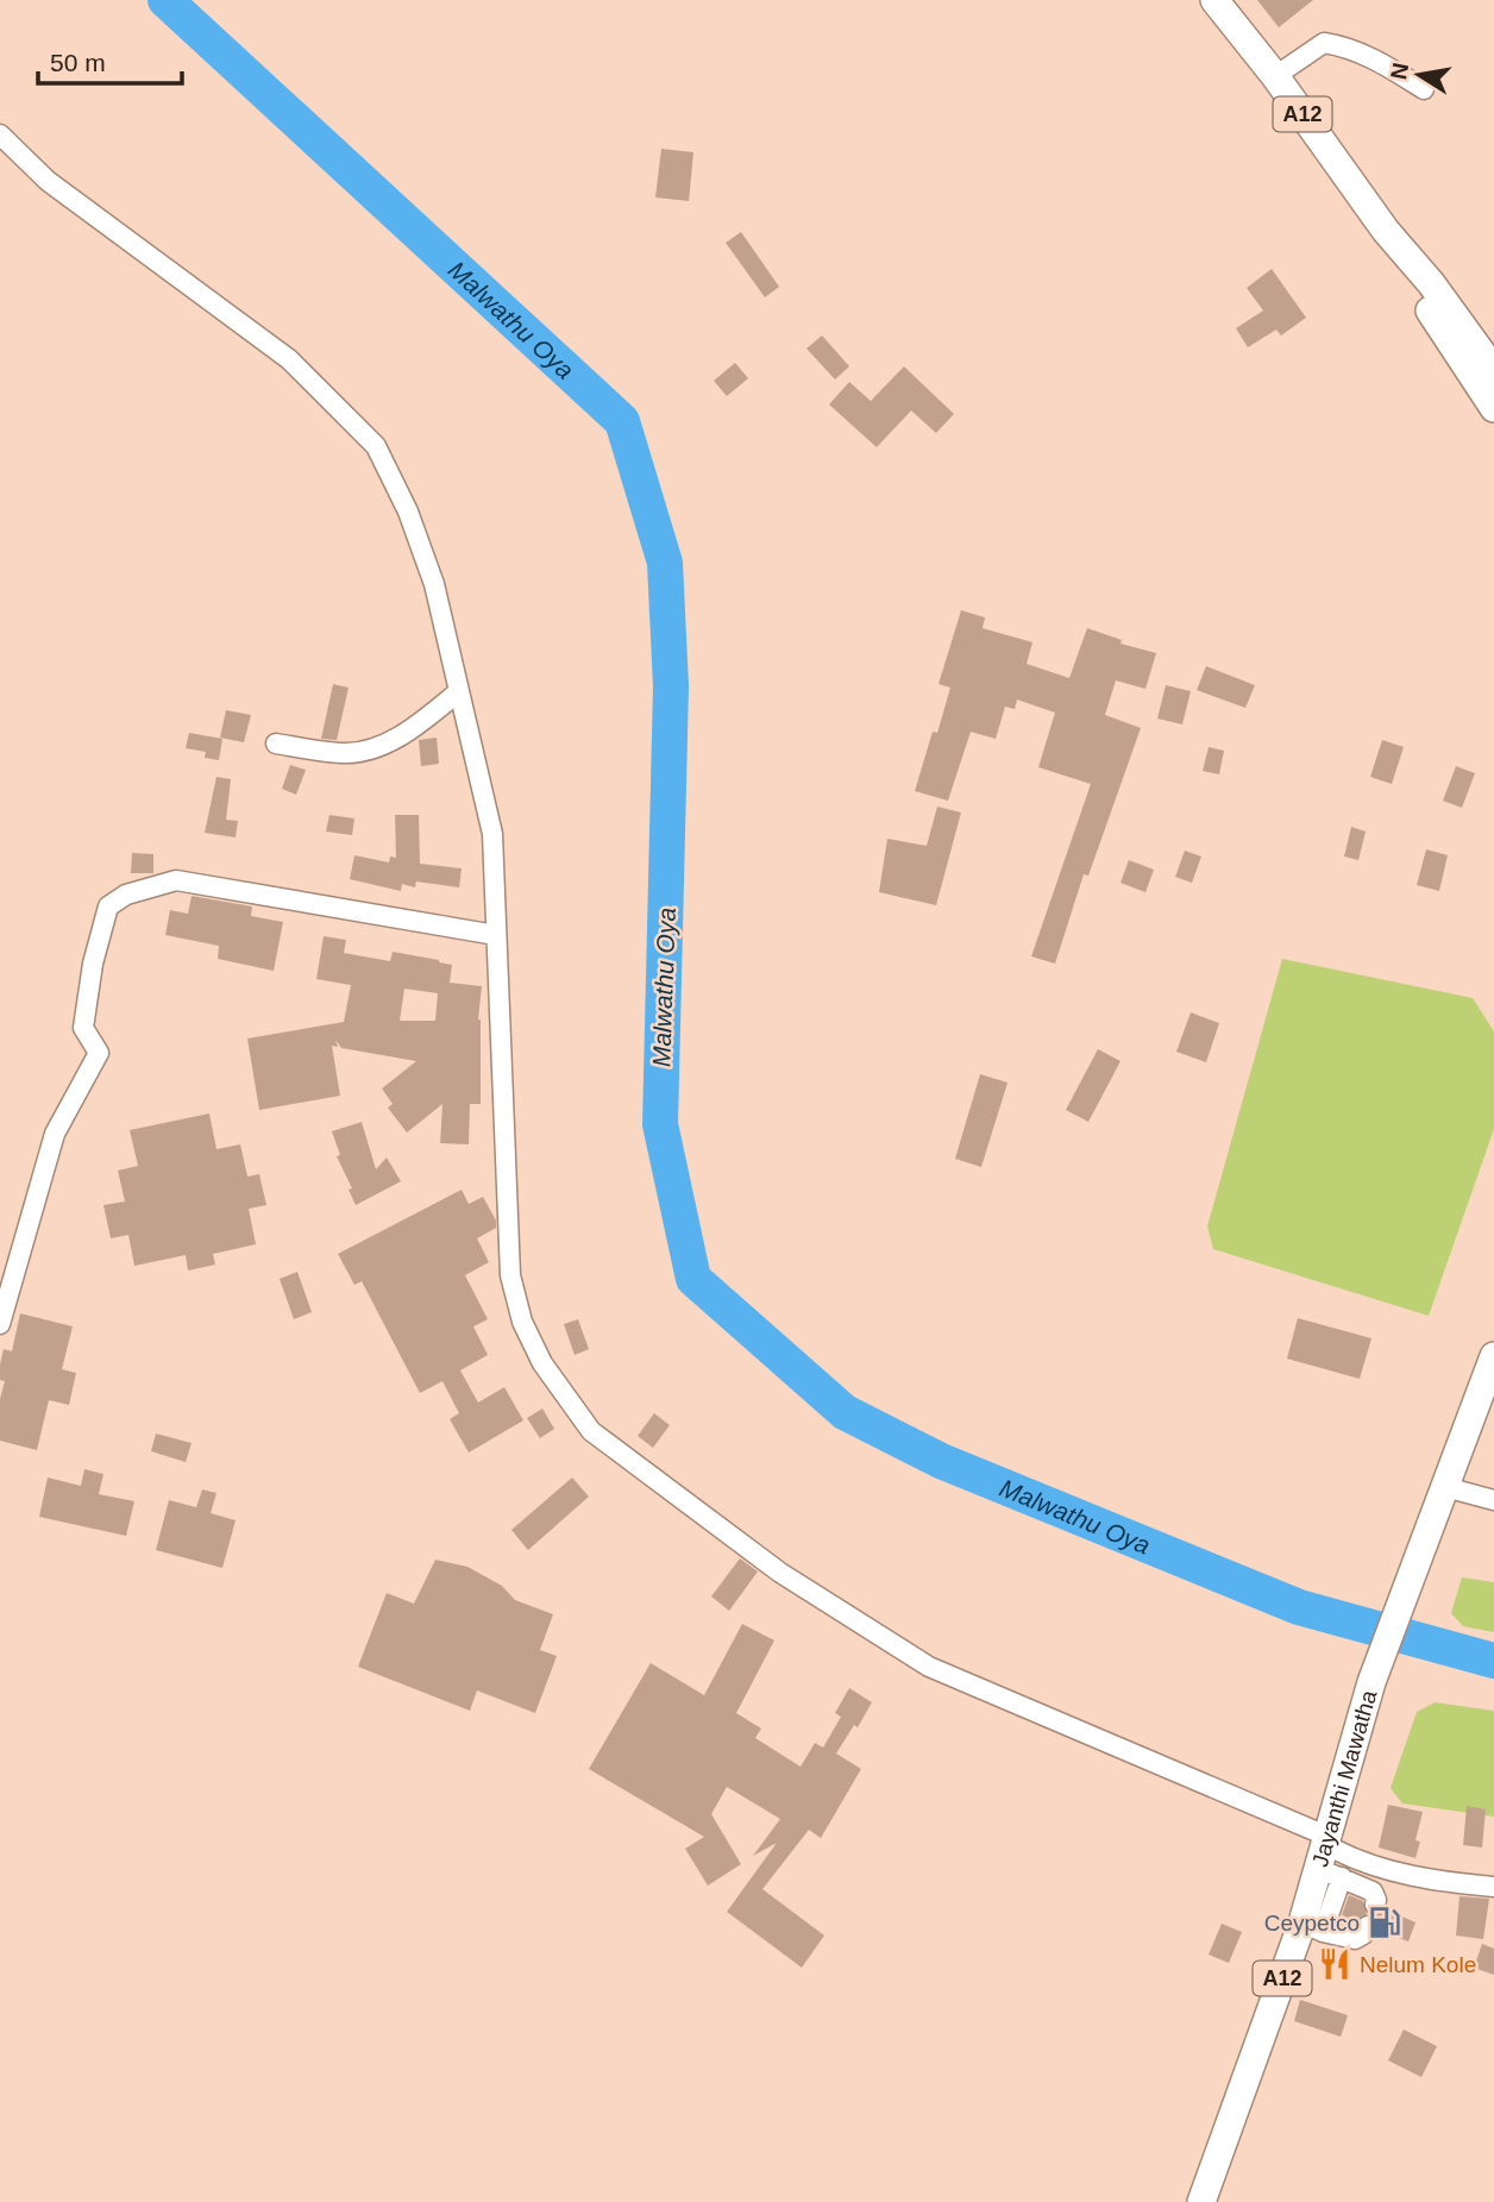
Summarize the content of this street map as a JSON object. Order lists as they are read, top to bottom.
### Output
{
  "streets": {
    "highway": ["A12", "Jayanthi Mawatha"]
  },
  "water": ["Malwathu Oya"],
  "places": {
    "fuel station": ["Ceypetco"],
    "restaurant": ["Nelum Kole"]
  },
  "scale_bar": "50 m",
  "north": "left"
}
